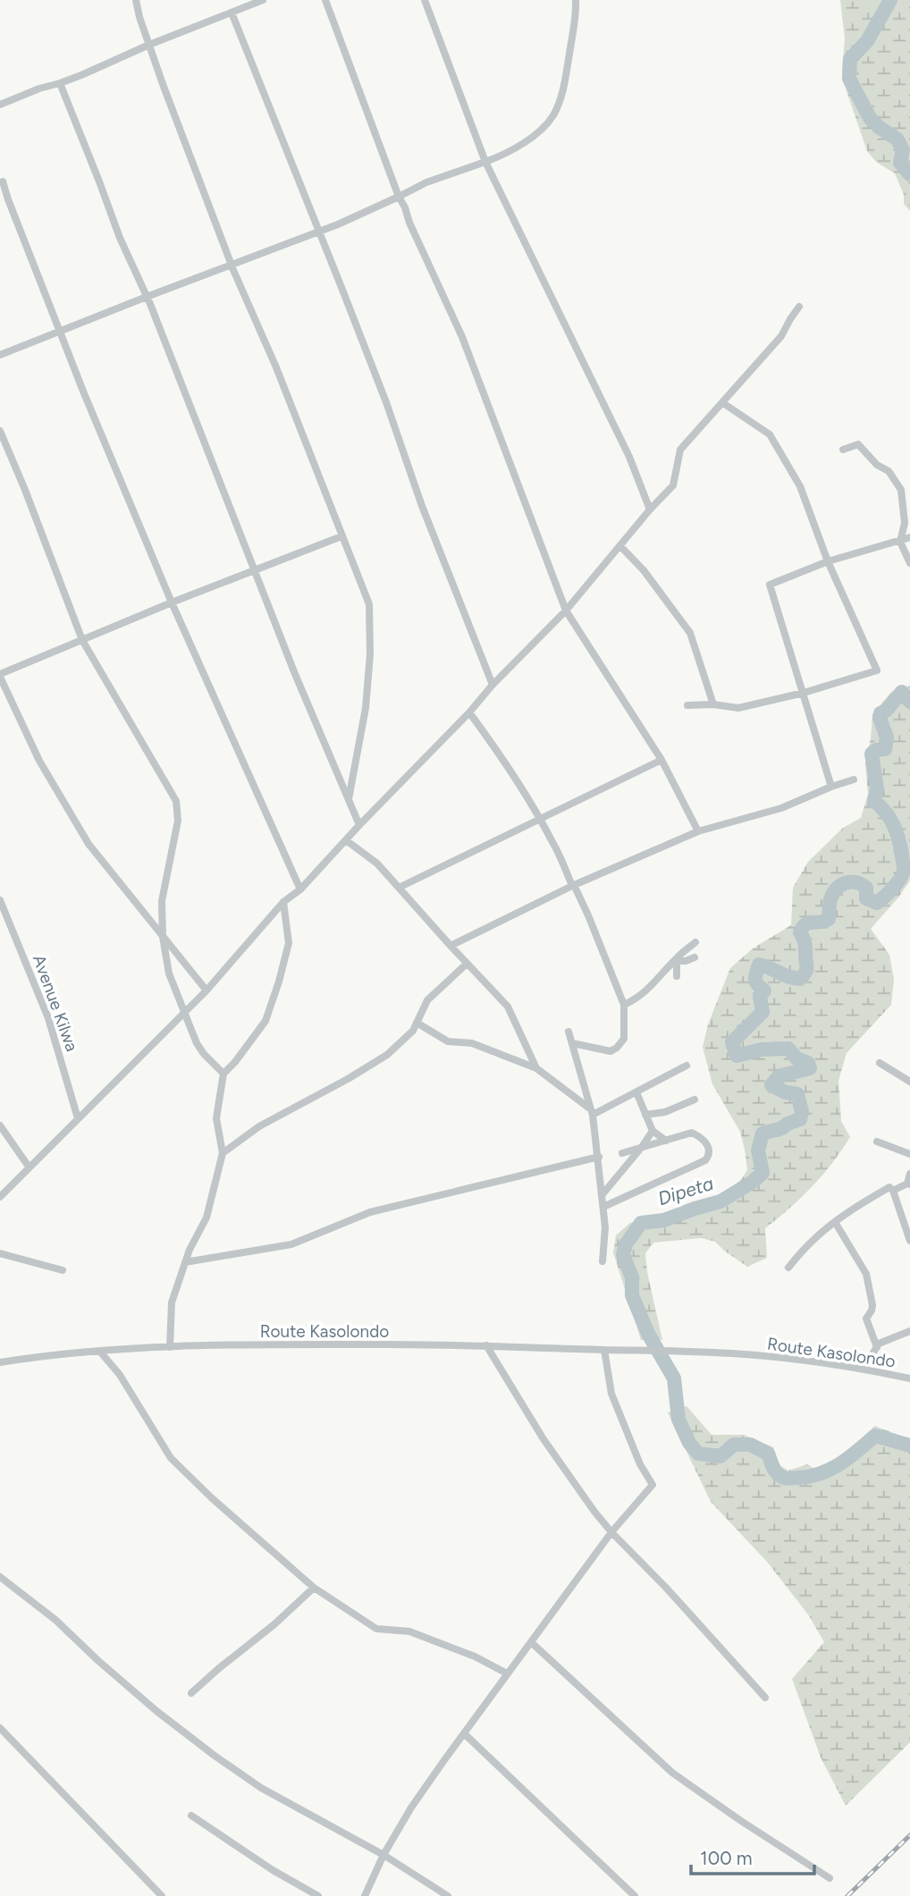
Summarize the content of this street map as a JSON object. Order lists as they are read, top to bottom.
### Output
{
  "streets": {
    "street": ["Avenue Kilwa", "Route Kasolondo"]
  },
  "water": ["Dipeta"],
  "scale_bar": "100 m"
}
